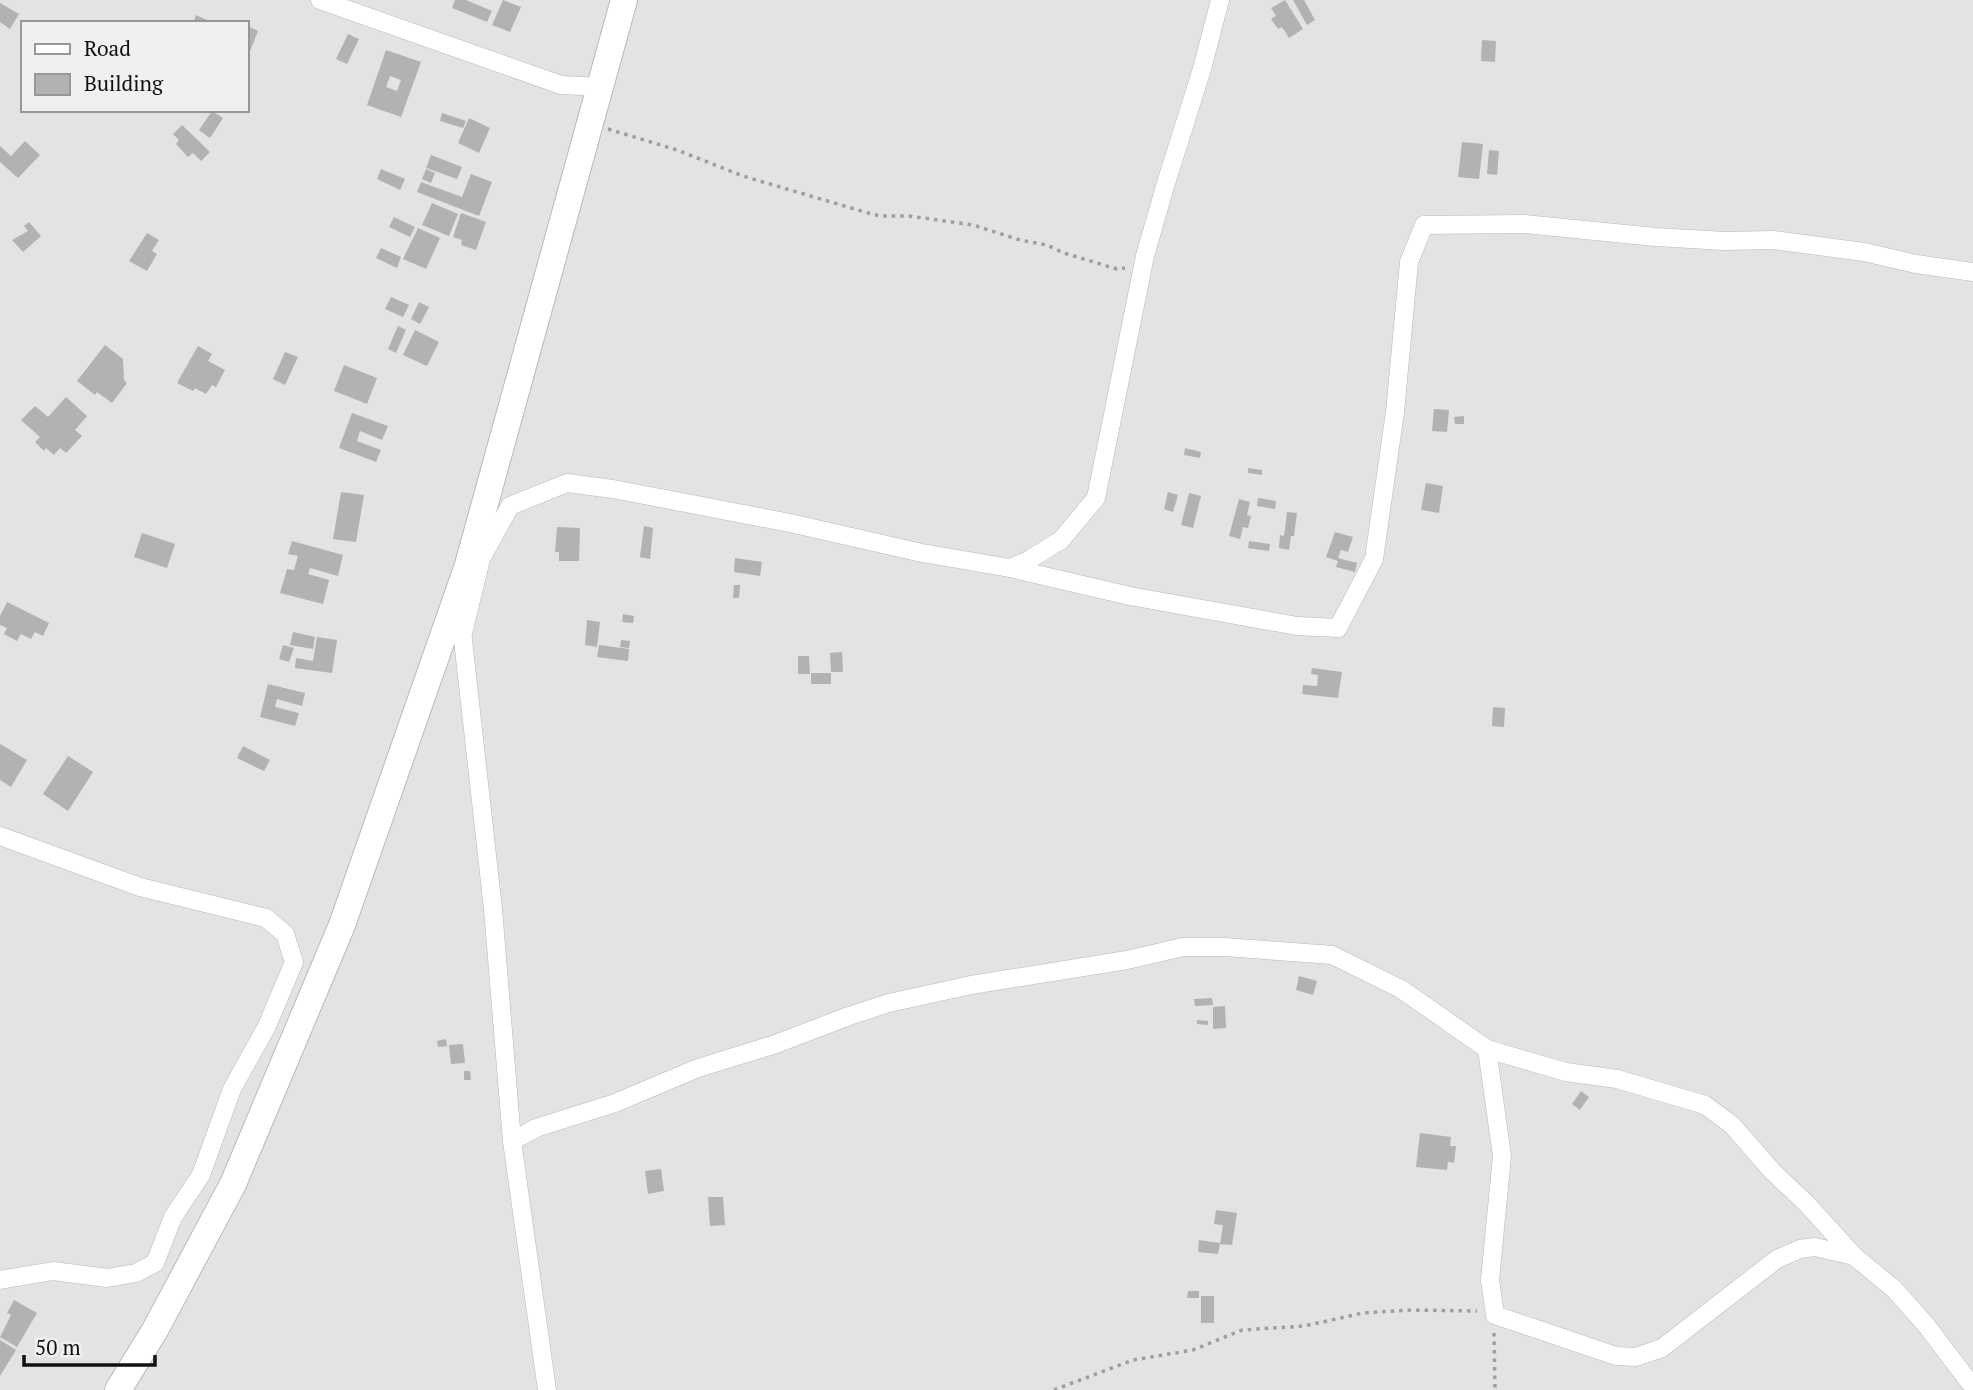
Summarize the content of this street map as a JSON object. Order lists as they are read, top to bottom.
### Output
{
  "legend": ["Road", "Building"],
  "scale_bar": "50 m"
}
